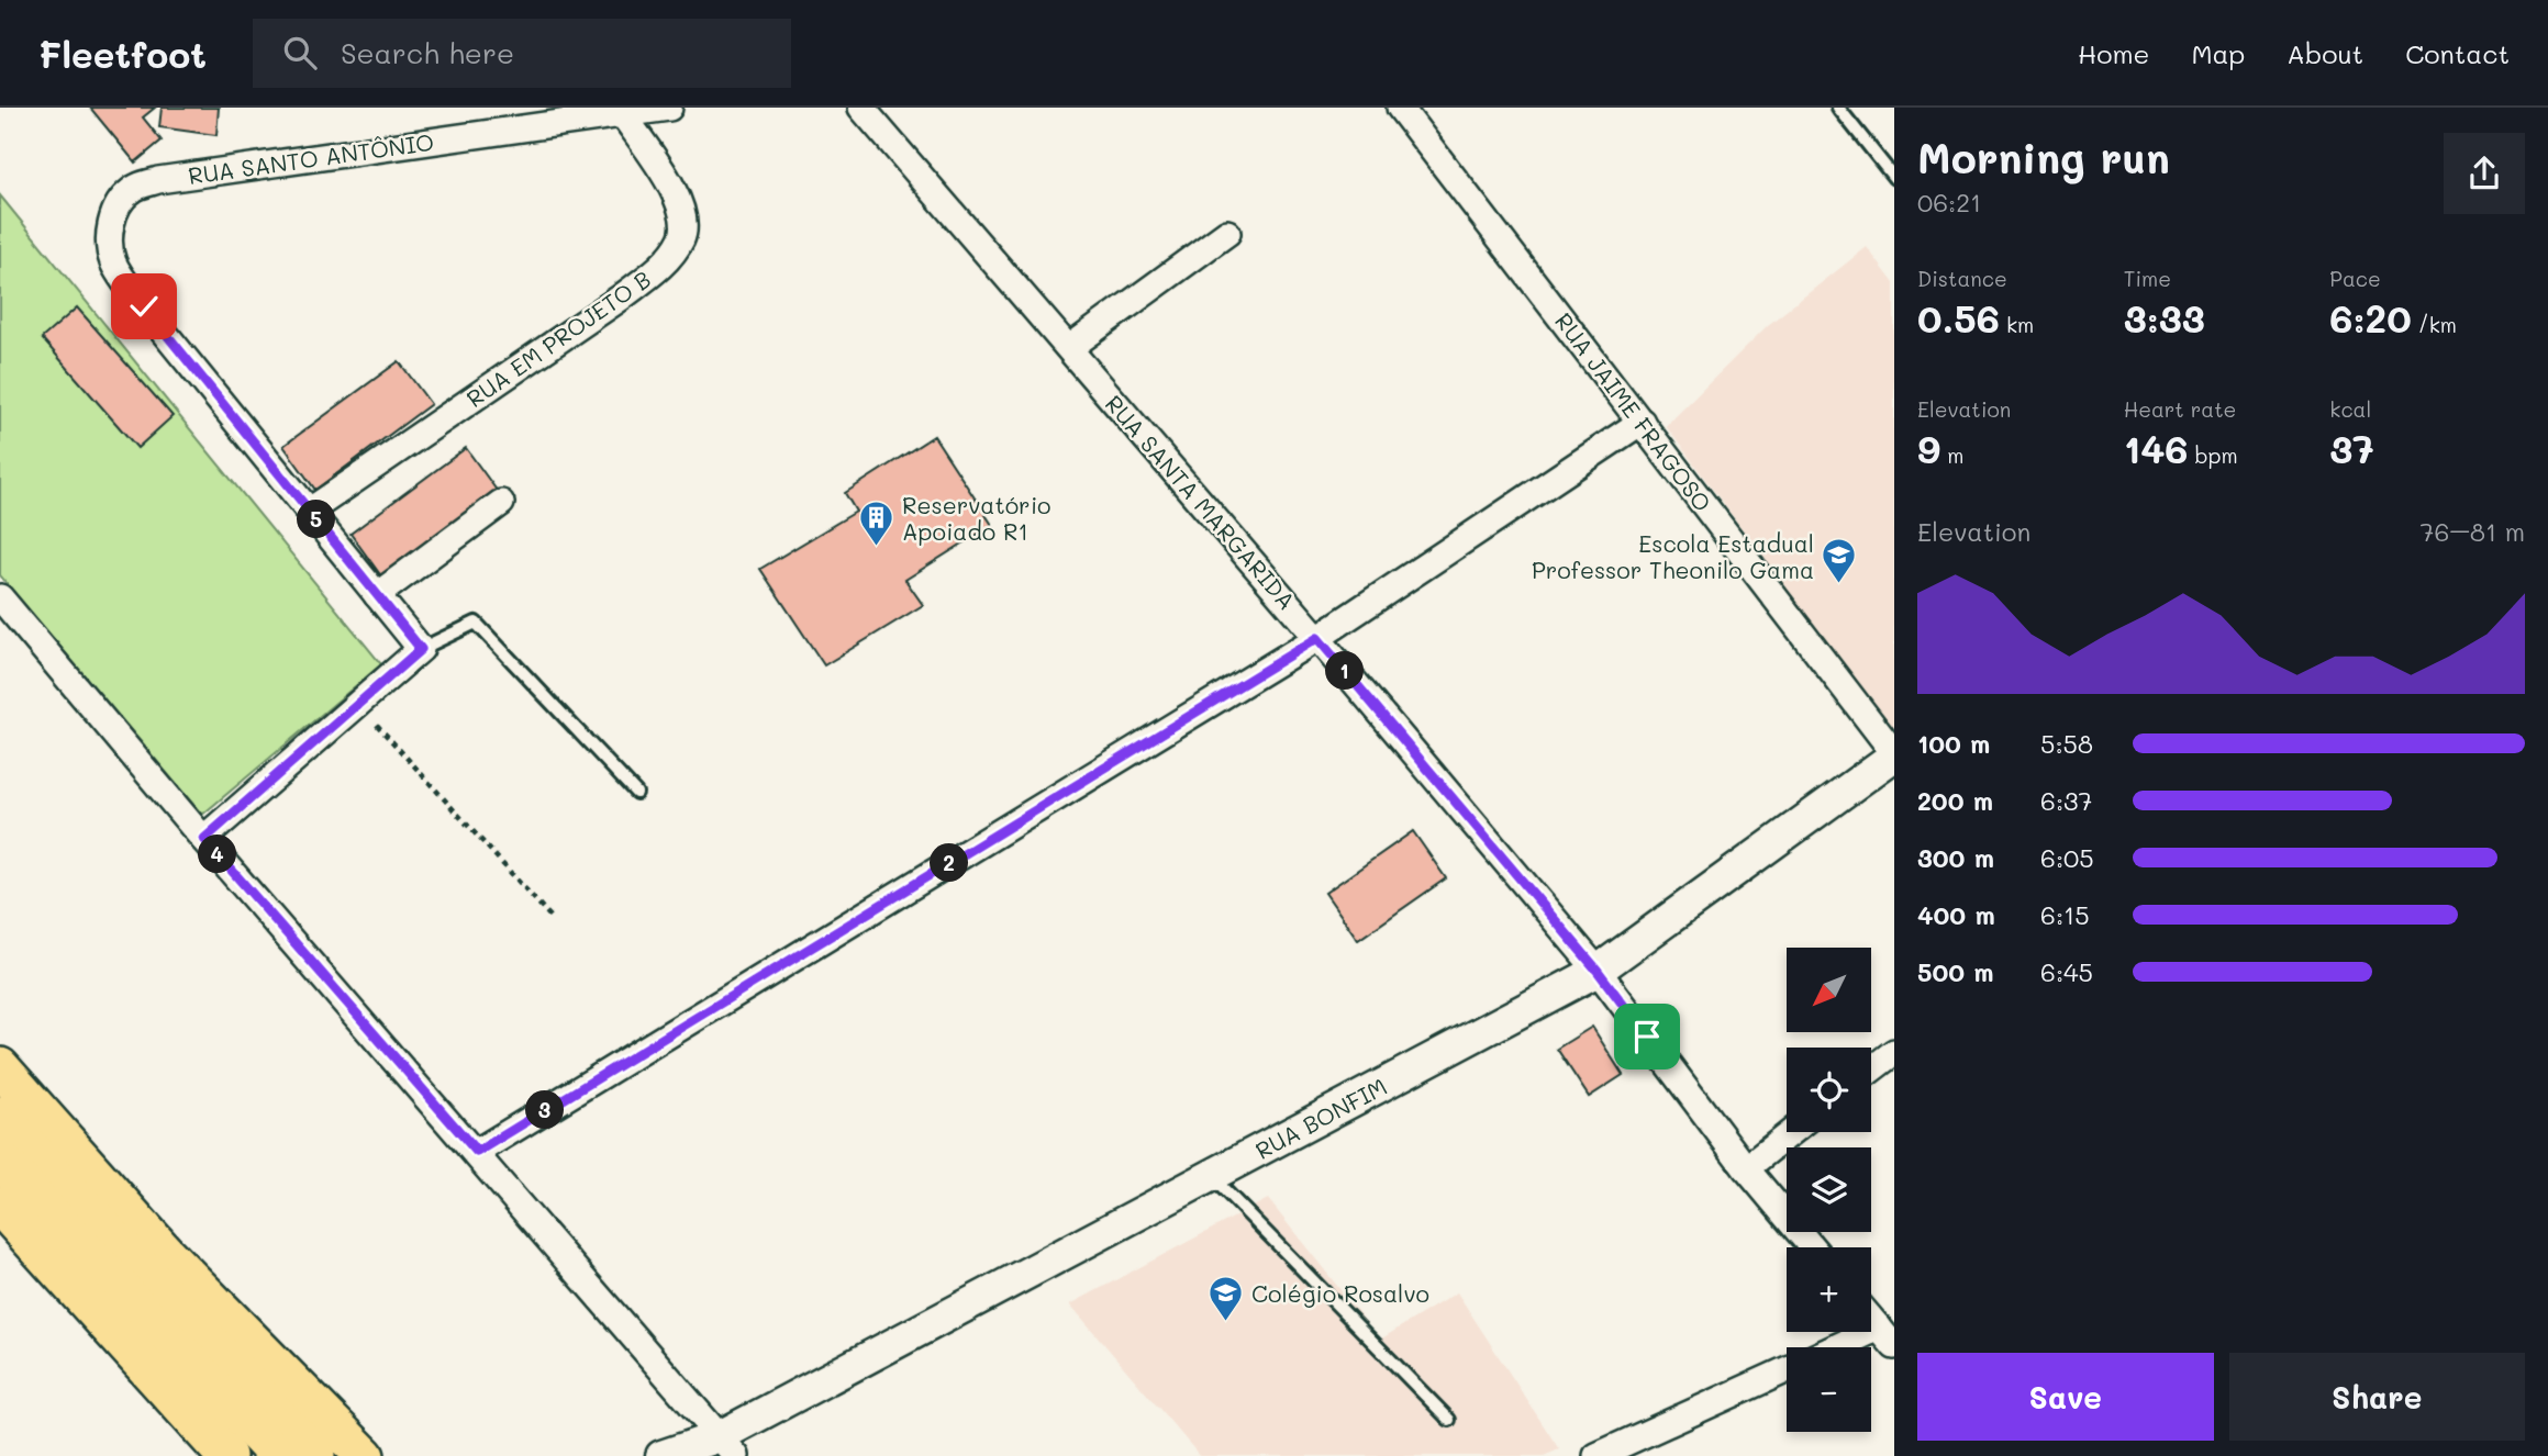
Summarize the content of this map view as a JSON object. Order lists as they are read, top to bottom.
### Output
{
  "streets": {
    "street": [
      "RUA SANTO ANTÔNIO",
      "RUA EM PROJETO B",
      "RUA JAIME FRAGOSO",
      "RUA SANTA MARGARIDA",
      "RUA BONFIM"
    ]
  },
  "crossings": [
    ["RUA SANTO ANTÔNIO", "RUA EM PROJETO B"],
    ["RUA JAIME FRAGOSO", "RUA BONFIM"],
    ["RUA SANTA MARGARIDA", "RUA BONFIM"]
  ],
  "places": {
    "building": ["Reservatório Apoiado R1"],
    "school or university": ["Escola Estadual Professor Theonilo Gama", "Colégio Rosalvo"]
  },
  "north": "bottom left",
  "page": {
    "header": "Fleetfoot",
    "search": "Search here",
    "nav": [
      "Home",
      "Map",
      "About",
      "Contact"
    ],
    "heading": ["Morning run", "06:21"],
    "stats": [
      ["Distance", "0.56 km"],
      ["Time", "3:33"],
      ["Pace", "6:20 /km"],
      ["Elevation", "9 m"],
      ["Heart rate", "146 bpm"],
      ["kcal", "37"]
    ],
    "pins": [
      "5",
      "1",
      "4",
      "2",
      "3"
    ],
    "chart": ["Elevation", "76–81 m"],
    "list": [
      {
        "name": "100 m",
        "note": "5:58"
      },
      {
        "name": "200 m",
        "note": "6:37"
      },
      {
        "name": "300 m",
        "note": "6:05"
      },
      {
        "name": "400 m",
        "note": "6:15"
      },
      {
        "name": "500 m",
        "note": "6:45"
      }
    ],
    "map_buttons": ["+", "−"],
    "buttons": ["Save", "Share"]
  }
}
